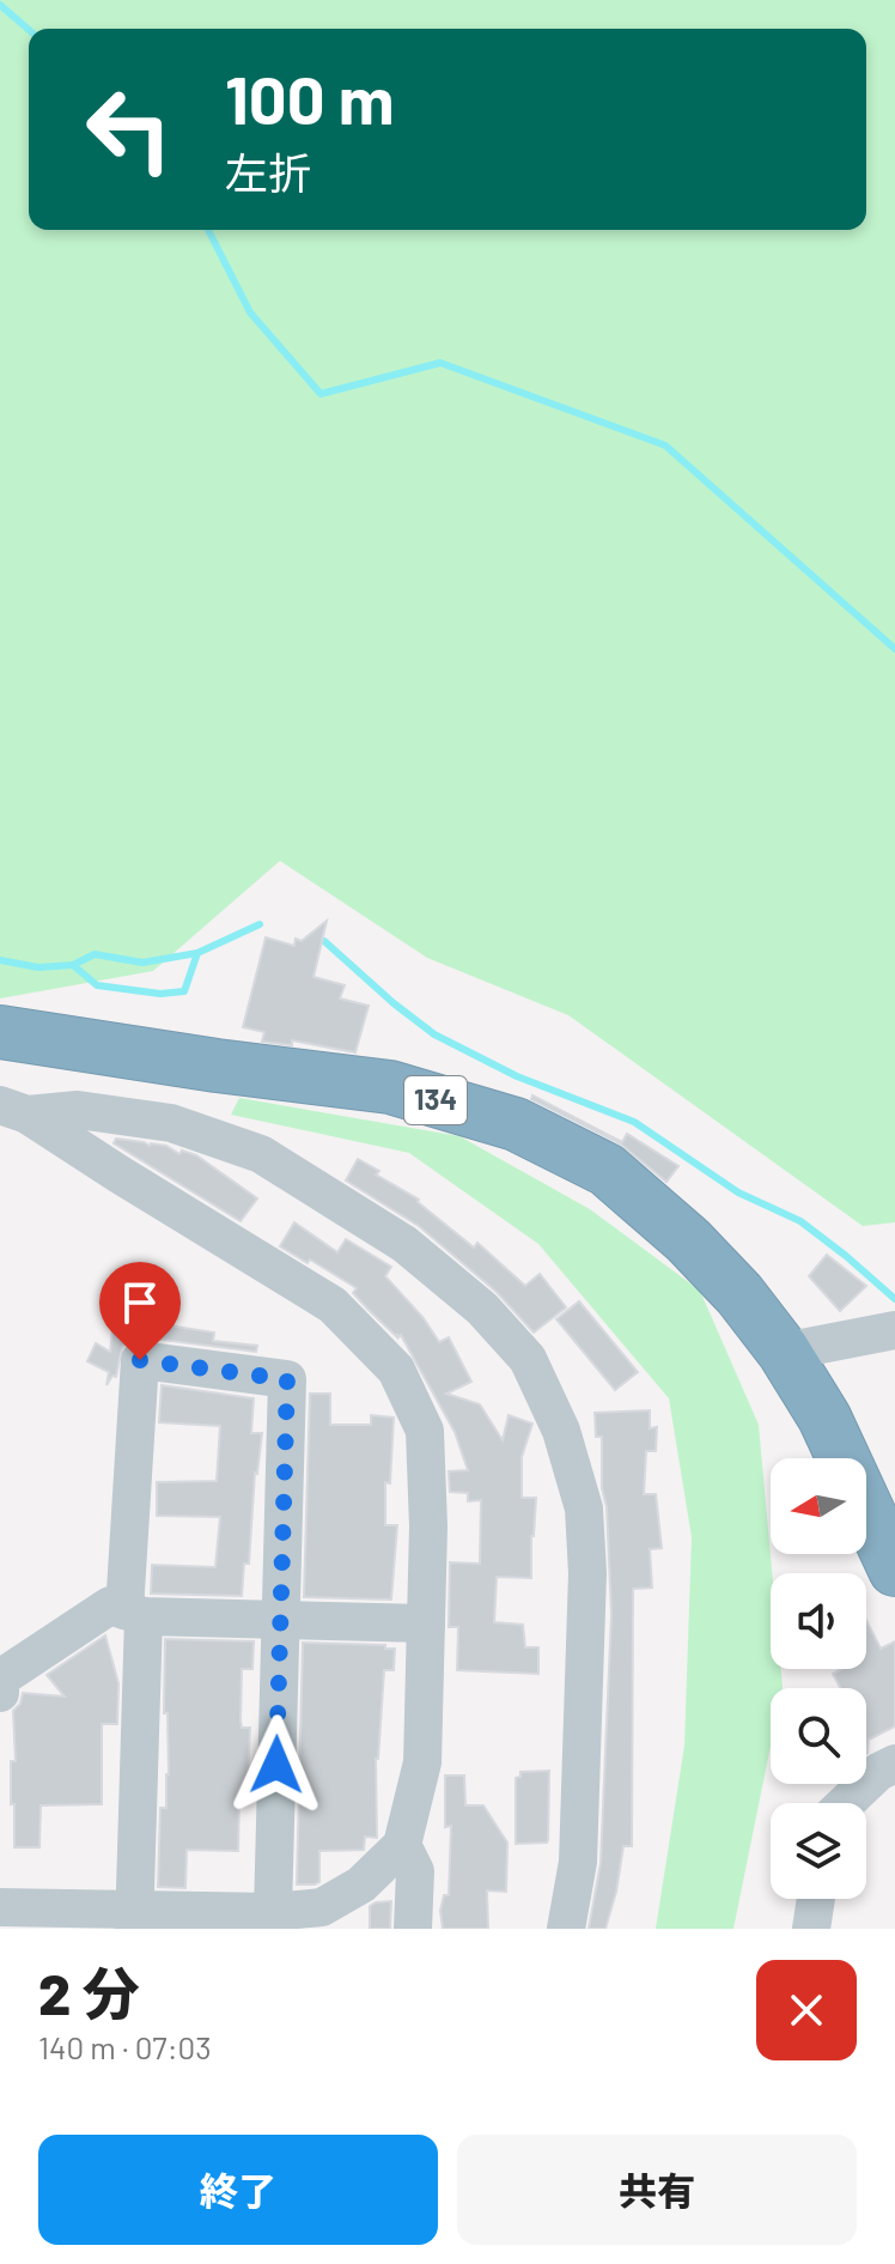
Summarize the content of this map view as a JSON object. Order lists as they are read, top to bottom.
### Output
{
  "streets": {
    "highway": ["134"]
  },
  "north": "left",
  "page": {
    "turn": ["100 m", "左折"],
    "heading": ["2 分", "140 m · 07:03"],
    "buttons": ["終了", "共有"]
  }
}
